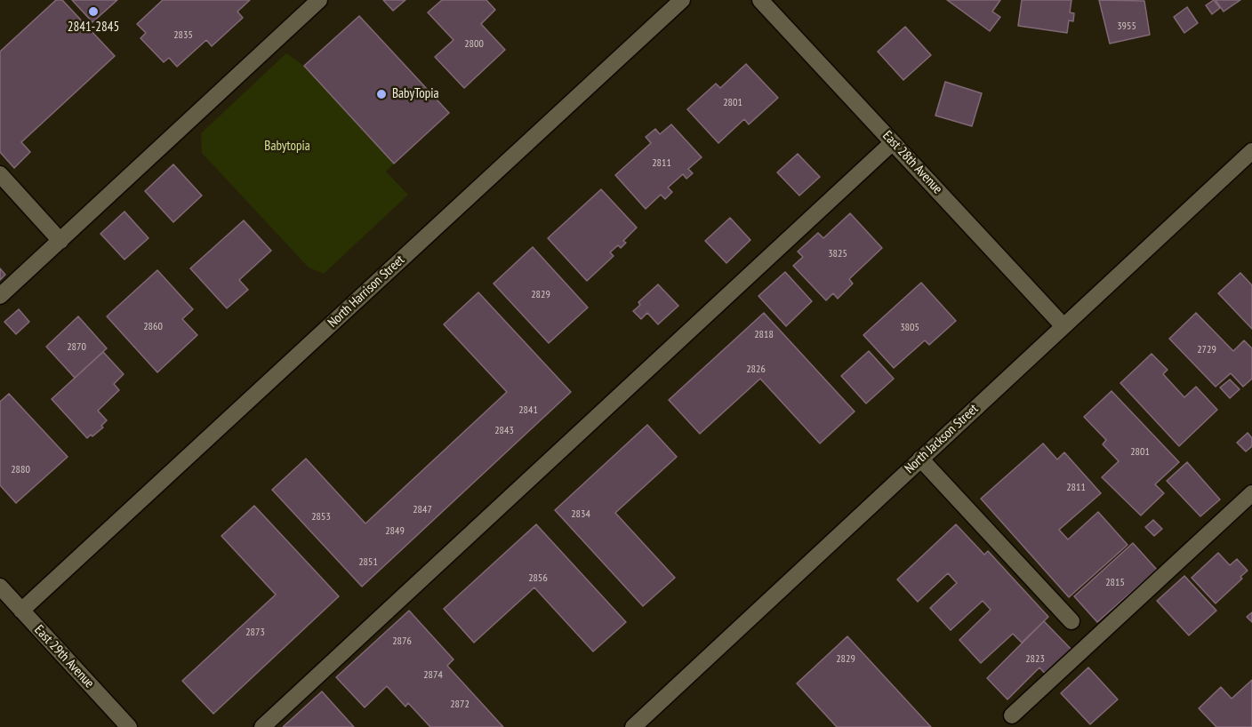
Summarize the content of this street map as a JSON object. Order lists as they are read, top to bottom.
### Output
{
  "streets": {
    "street": [
      "East 28th Avenue",
      "North Harrison Street",
      "North Jackson Street",
      "East 29th Avenue"
    ]
  },
  "crossings": [
    ["East 28th Avenue", "North Jackson Street"],
    ["North Harrison Street", "East 29th Avenue"]
  ],
  "parks": ["Babytopia"],
  "places": ["2841-2845", "BabyTopia"],
  "house_numbers": [
    "3955",
    "2835",
    "2800",
    "2801",
    "2811",
    "3825",
    "2829",
    "2860",
    "3805",
    "2818",
    "2870",
    "2729",
    "2826",
    "2841",
    "2843",
    "2801",
    "2880",
    "2811",
    "2847",
    "2834",
    "2853",
    "2849",
    "2851",
    "2856",
    "2815",
    "2873",
    "2876",
    "2829",
    "2823",
    "2874",
    "2872"
  ]
}
